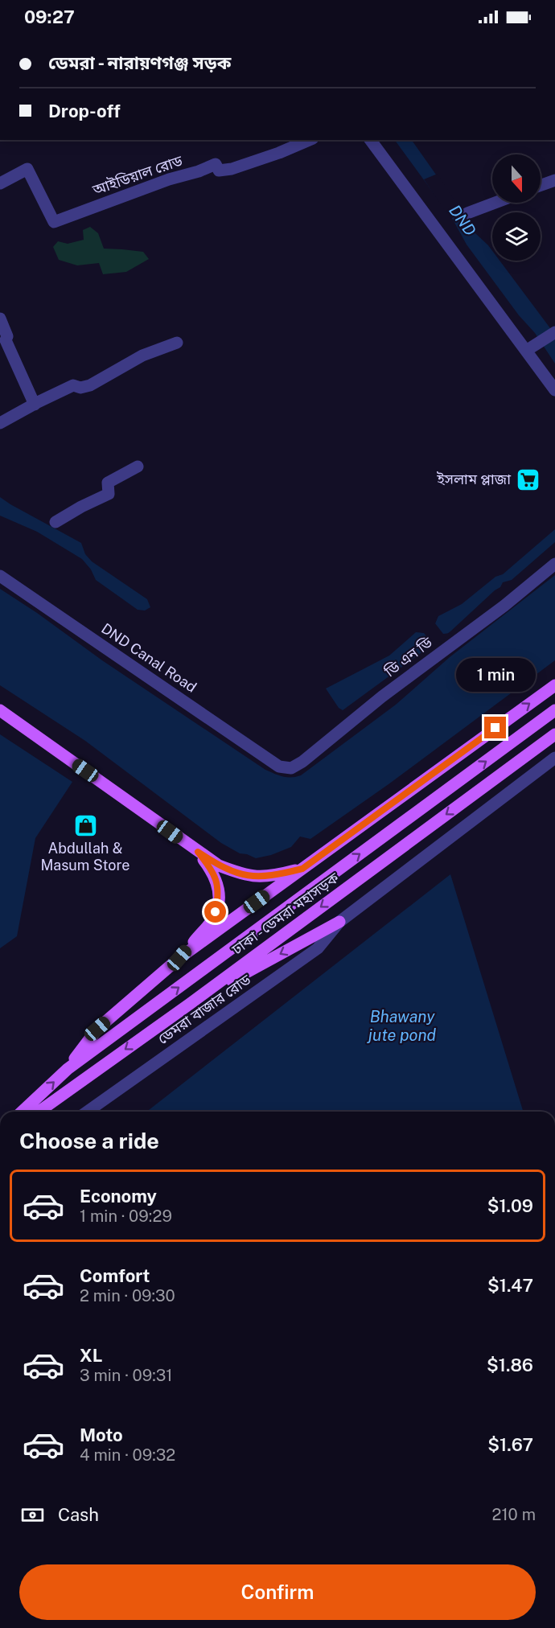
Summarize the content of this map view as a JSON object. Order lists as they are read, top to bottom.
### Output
{
  "streets": {
    "main road": ["ঢাকা - ডেমরা মহাসড়ক"],
    "street": [
      "আইডিয়াল রোড",
      "ডি এন ডি",
      "DND Canal Road",
      "ডেমরা বাজার রোড"
    ]
  },
  "crossings": [
    ["ডি এন ডি", "DND Canal Road"]
  ],
  "water": ["DND", "Bhawany jute pond"],
  "places": {
    "supermarket": ["ইসলাম প্লাজা"],
    "shop": ["Abdullah & Masum Store"]
  },
  "north": "bottom",
  "page": {
    "status": "09:27",
    "banner": ["ডেমরা - নারায়ণগঞ্জ সড়ক", "Drop-off"],
    "bubble": "1 min",
    "heading": "Choose a ride",
    "list": [
      {
        "name": "Economy",
        "note": "1 min · 09:29",
        "value": "$1.09"
      },
      {
        "name": "Comfort",
        "note": "2 min · 09:30",
        "value": "$1.47"
      },
      {
        "name": "XL",
        "note": "3 min · 09:31",
        "value": "$1.86"
      },
      {
        "name": "Moto",
        "note": "4 min · 09:32",
        "value": "$1.67"
      }
    ],
    "pay": ["Cash", "210 m"],
    "buttons": "Confirm"
  }
}
